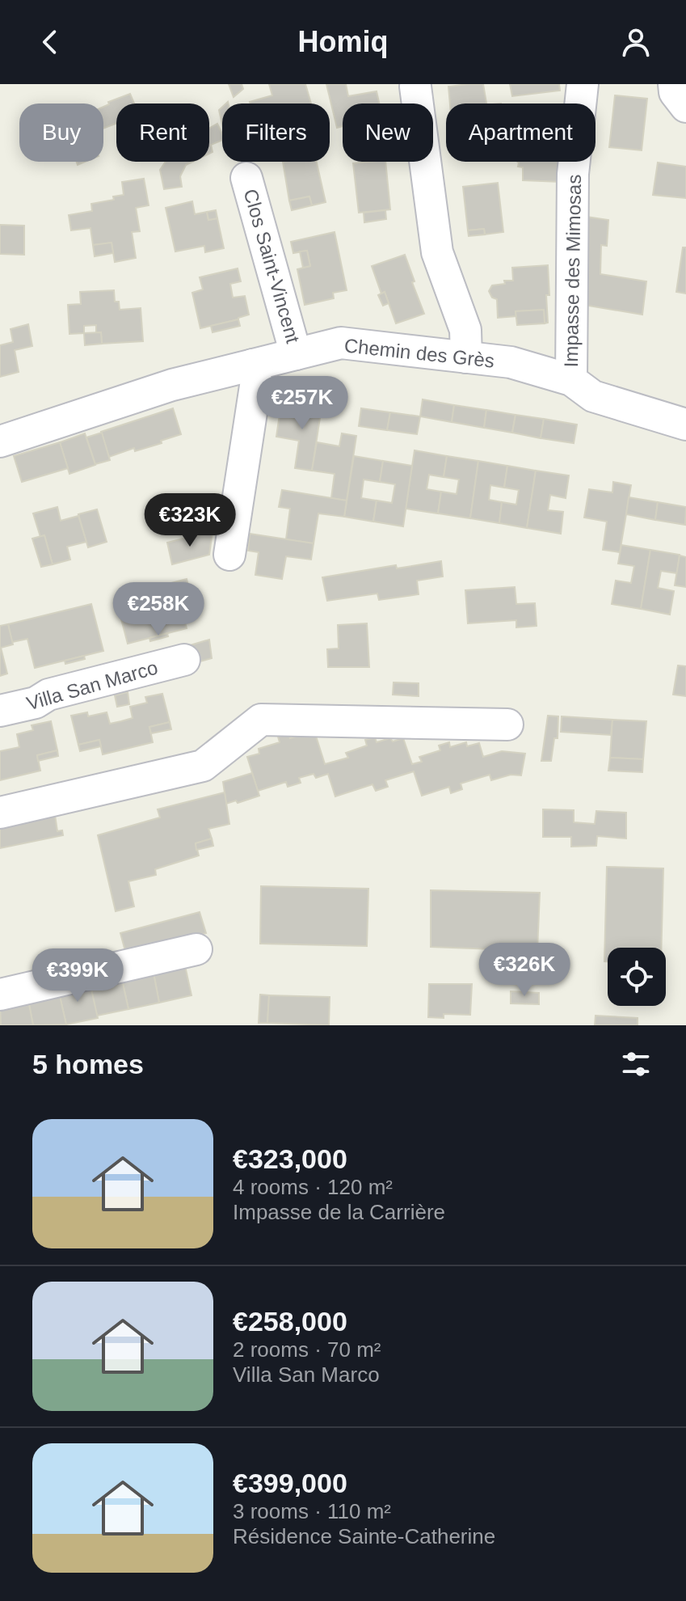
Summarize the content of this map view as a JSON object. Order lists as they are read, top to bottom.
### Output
{
  "streets": {
    "street": [
      "Clos Saint-Vincent",
      "Impasse des Mimosas",
      "Chemin des Grès",
      "Villa San Marco"
    ]
  },
  "crossings": [
    ["Clos Saint-Vincent", "Chemin des Grès"],
    ["Impasse des Mimosas", "Chemin des Grès"]
  ],
  "page": {
    "header": "Homiq",
    "chip": [
      "Buy",
      "Rent",
      "Filters",
      "New",
      "Apartment"
    ],
    "price": [
      "€257K",
      "€323K",
      "€258K",
      "€326K",
      "€399K"
    ],
    "heading": "5 homes",
    "list": [
      {
        "name": "€323,000",
        "note": "4 rooms · 120 m² · Impasse de la Carrière"
      },
      {
        "name": "€258,000",
        "note": "2 rooms · 70 m² · Villa San Marco"
      },
      {
        "name": "€399,000",
        "note": "3 rooms · 110 m² · Résidence Sainte-Catherine"
      }
    ]
  }
}
